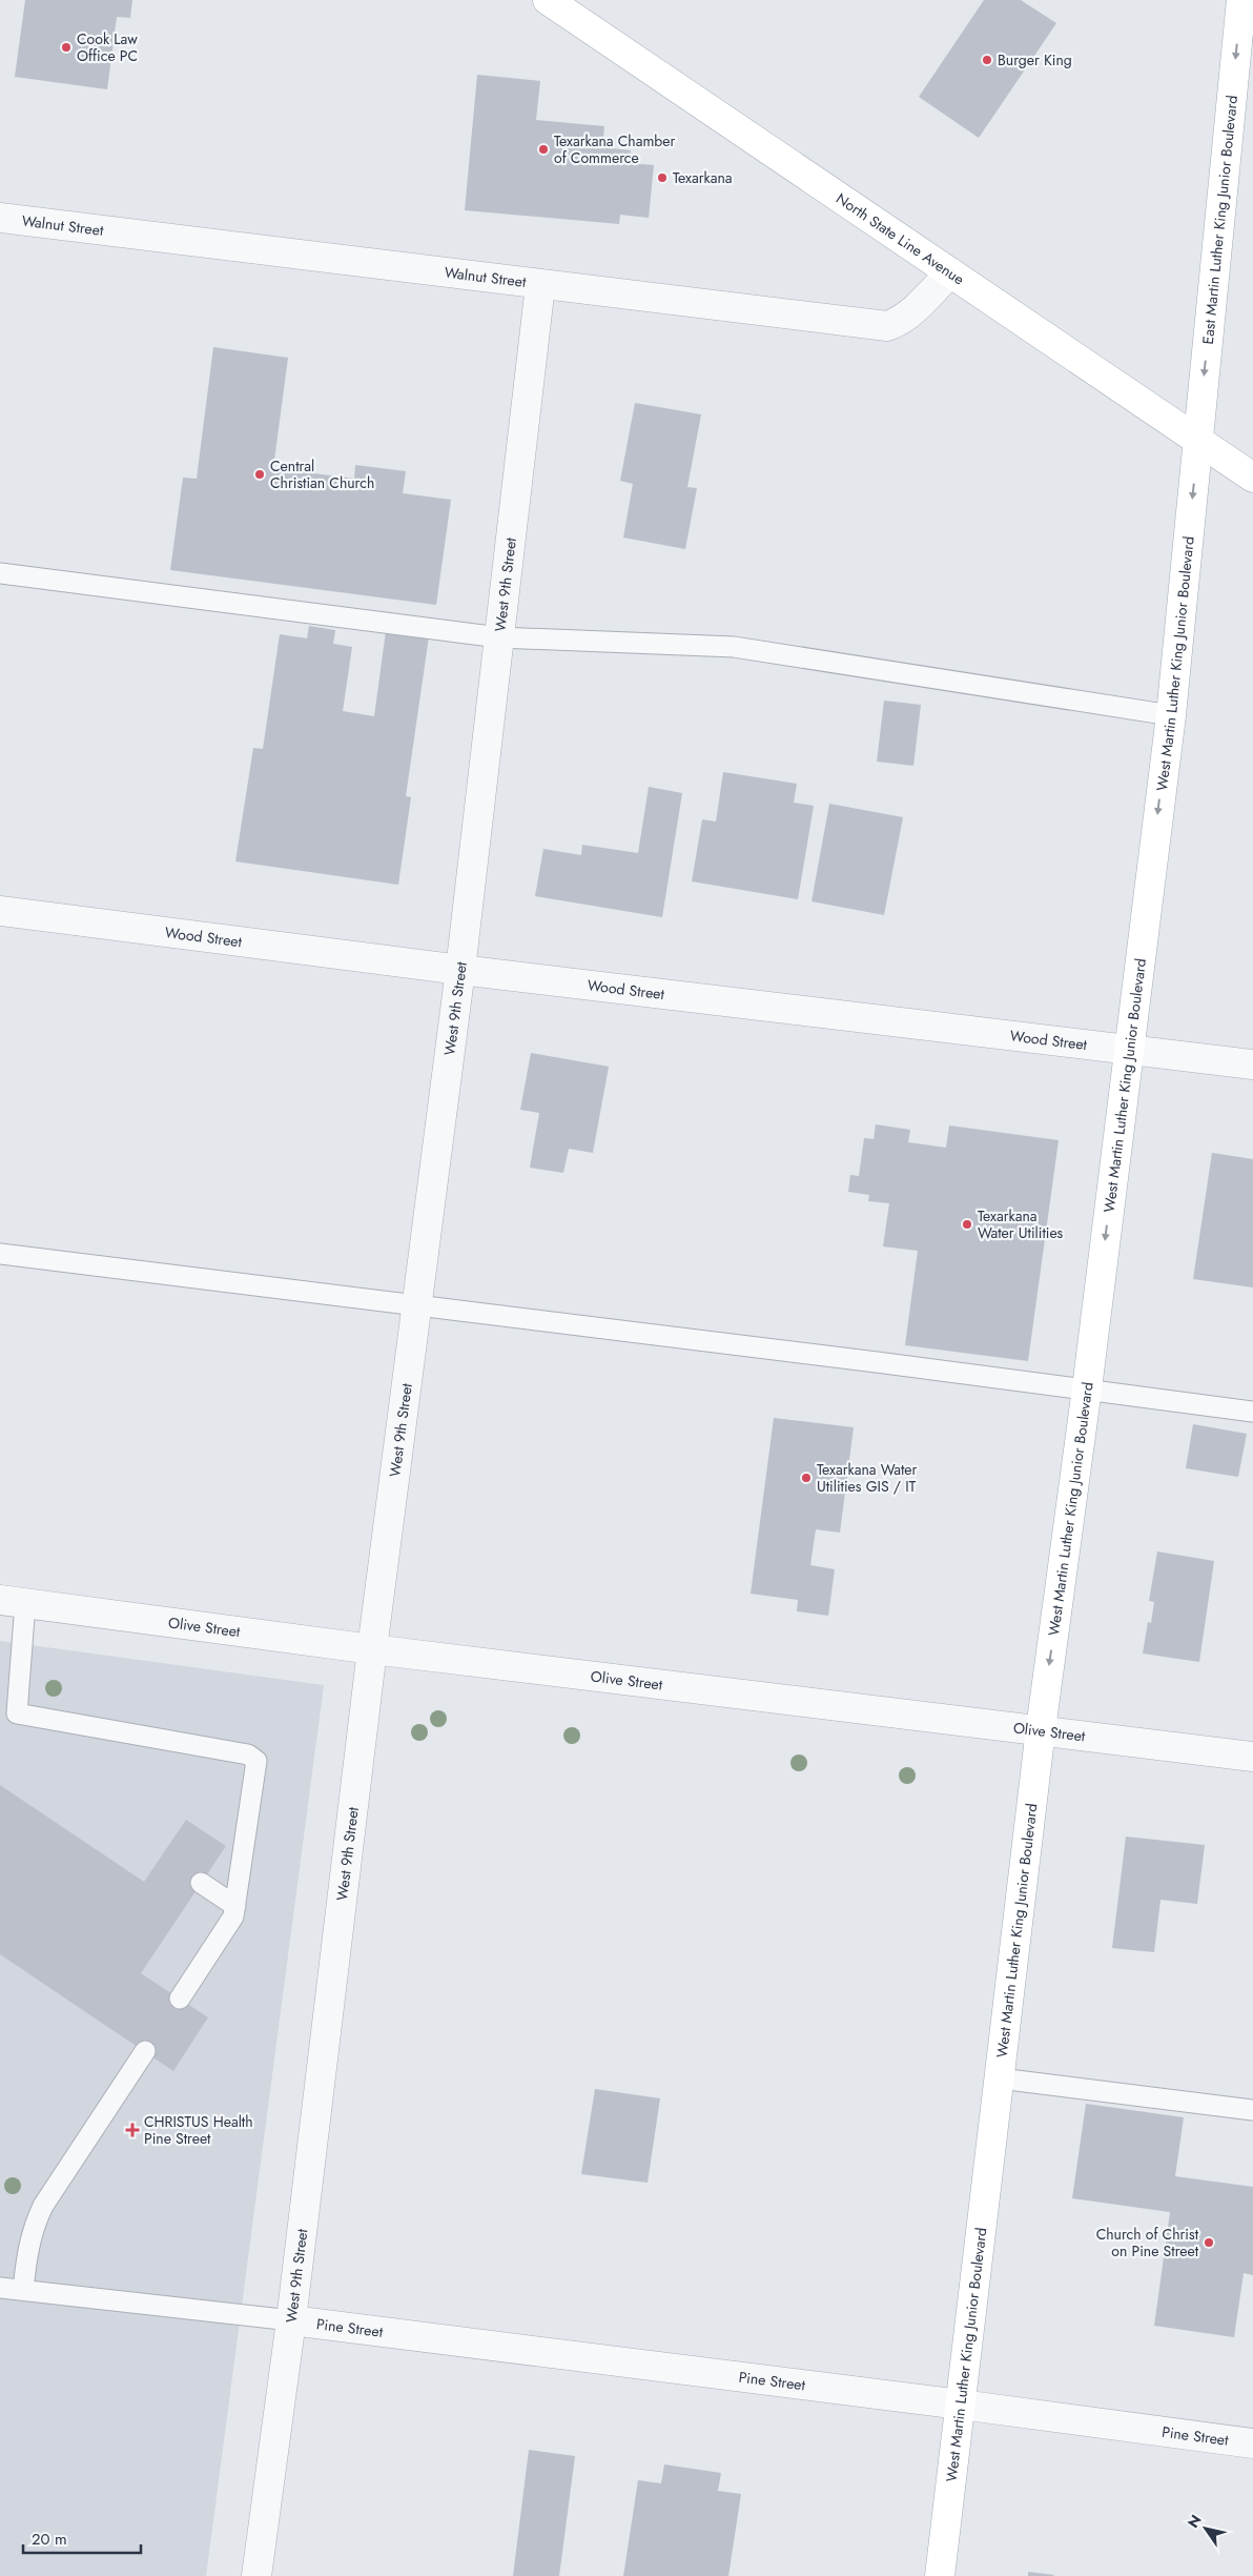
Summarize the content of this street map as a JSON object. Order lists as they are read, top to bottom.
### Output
{
  "streets": {
    "main road": ["East Martin Luther King Junior Boulevard", "North State Line Avenue", "West Martin Luther King Junior Boulevard"],
    "street": [
      "Walnut Street",
      "West 9th Street",
      "Wood Street",
      "Olive Street",
      "Pine Street"
    ]
  },
  "crossings": [
    ["East Martin Luther King Junior Boulevard", "North State Line Avenue"],
    ["East Martin Luther King Junior Boulevard", "West Martin Luther King Junior Boulevard"],
    ["Walnut Street", "North State Line Avenue"],
    ["Walnut Street", "West 9th Street"],
    ["North State Line Avenue", "West Martin Luther King Junior Boulevard"],
    ["West 9th Street", "Wood Street"],
    ["West 9th Street", "Olive Street"],
    ["West 9th Street", "Pine Street"],
    ["West Martin Luther King Junior Boulevard", "Wood Street"],
    ["West Martin Luther King Junior Boulevard", "Olive Street"],
    ["West Martin Luther King Junior Boulevard", "Pine Street"]
  ],
  "one_way": ["East Martin Luther King Junior Boulevard", "West Martin Luther King Junior Boulevard"],
  "places": {
    "other": [
      "Cook Law Office PC",
      "Burger King",
      "Texarkana Chamber of Commerce",
      "Texarkana",
      "Central Christian Church",
      "Texarkana Water Utilities",
      "Texarkana Water Utilities GIS / IT",
      "Church of Christ on Pine Street"
    ],
    "health": ["CHRISTUS Health Pine Street"]
  },
  "scale_bar": "20 m",
  "north": "top left"
}
